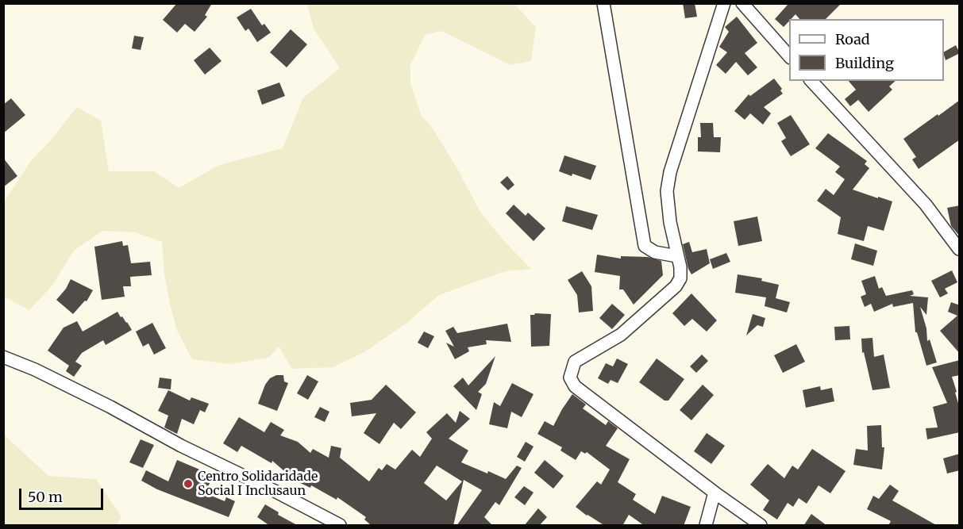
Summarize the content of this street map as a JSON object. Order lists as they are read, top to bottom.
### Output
{
  "places": ["Centro Solidaridade Social I Inclusaun"],
  "legend": ["Road", "Building"],
  "scale_bar": "50 m"
}
